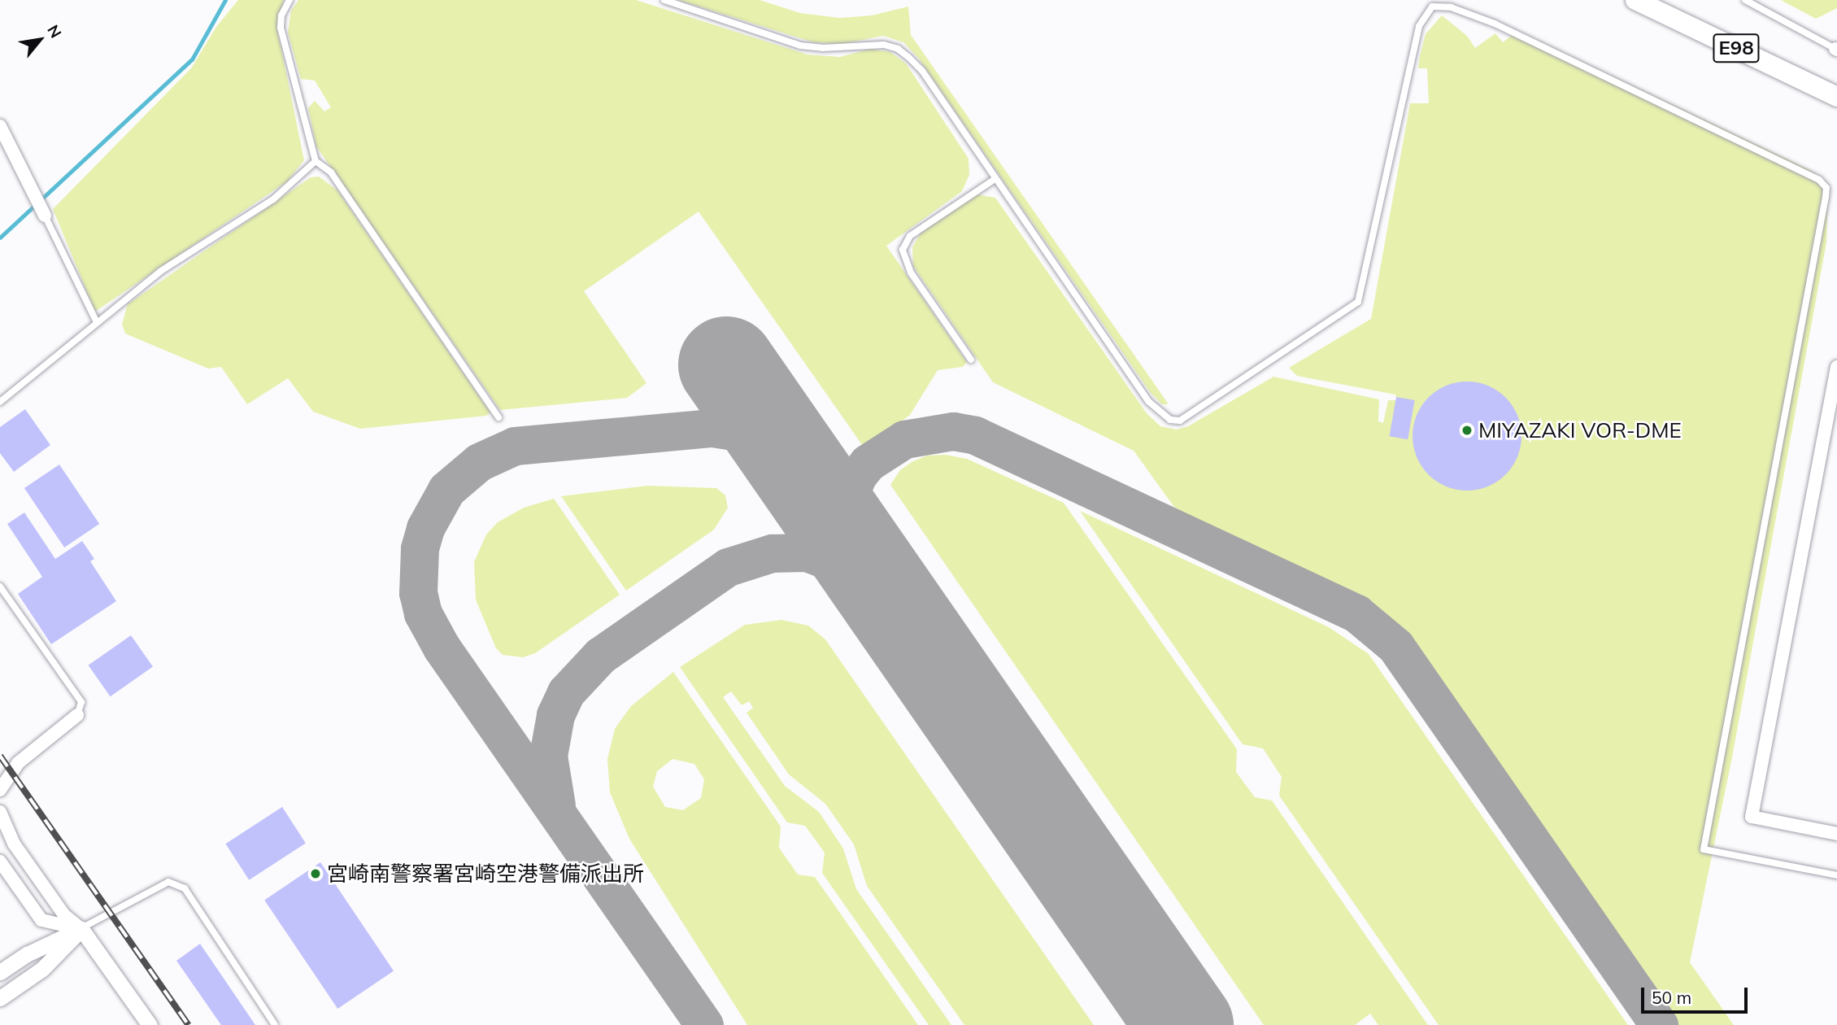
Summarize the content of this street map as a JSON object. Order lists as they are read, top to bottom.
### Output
{
  "streets": {
    "main road": ["E98"]
  },
  "places": ["MIYAZAKI VOR-DME", "宮崎南警察署宮崎空港警備派出所"],
  "scale_bar": "50 m",
  "north": "top right"
}
